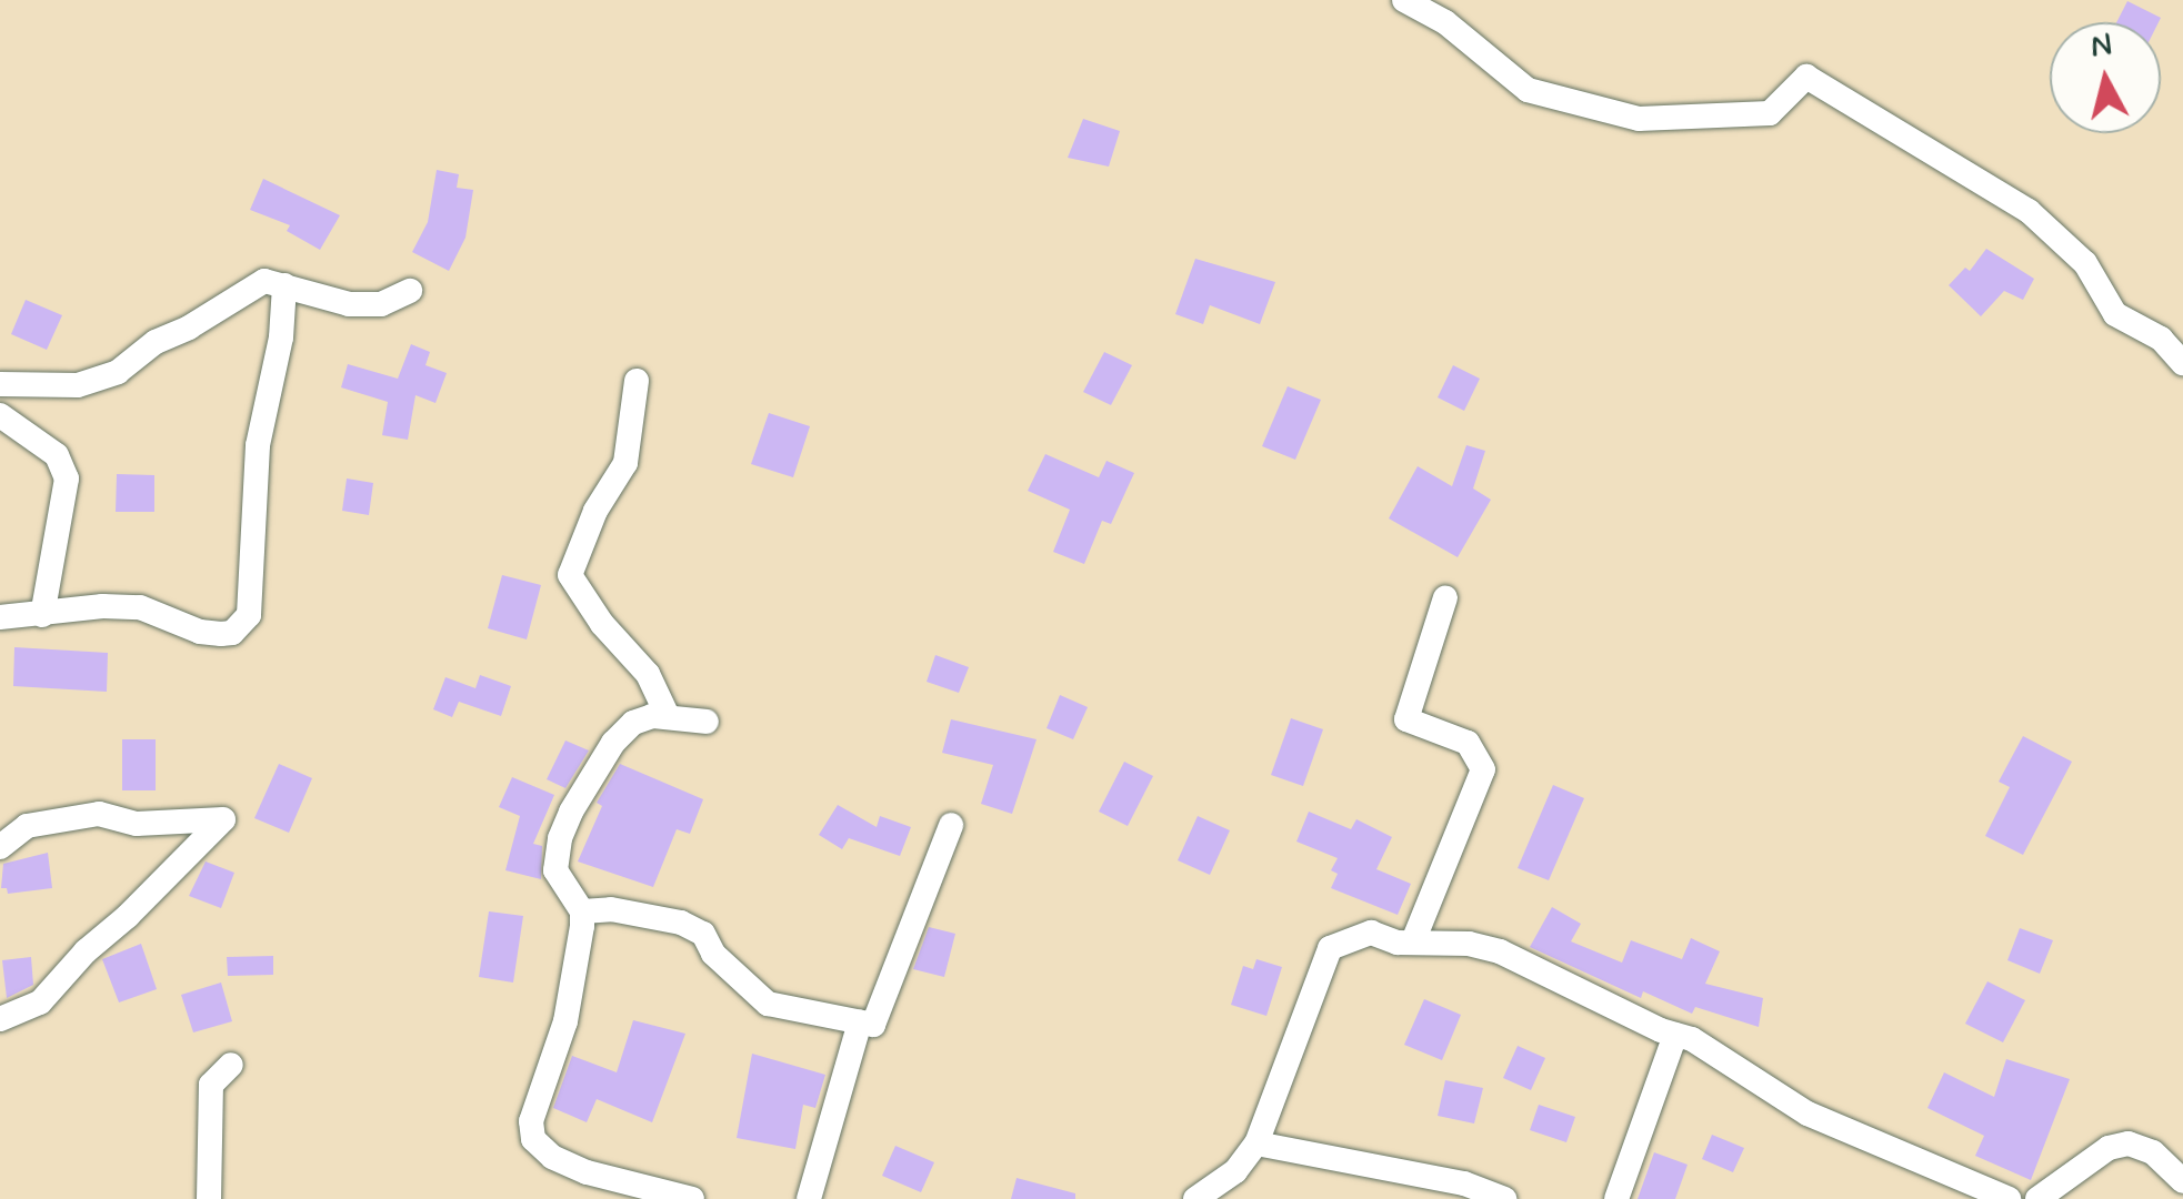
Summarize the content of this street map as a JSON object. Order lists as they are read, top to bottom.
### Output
{
  "north": "top"
}
